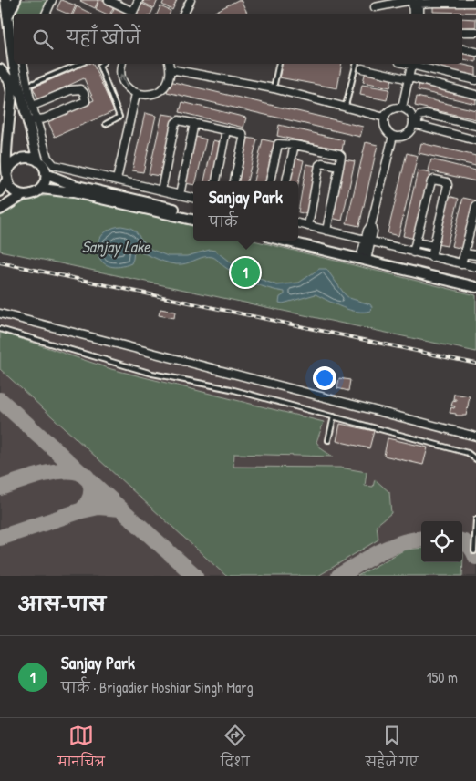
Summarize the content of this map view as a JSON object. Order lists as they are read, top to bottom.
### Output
{
  "water": ["Sanjay Lake"],
  "page": {
    "search": "यहाँ खोजें",
    "popup": ["Sanjay Park", "पार्क"],
    "pins": "1",
    "heading": "आस-पास",
    "list": [
      {
        "mark": "1",
        "name": "Sanjay Park",
        "note": "पार्क · Brigadier Hoshiar Singh Marg",
        "value": "150 m"
      }
    ],
    "nav": ["मानचित्र", "दिशा", "सहेजे गए"]
  }
}
